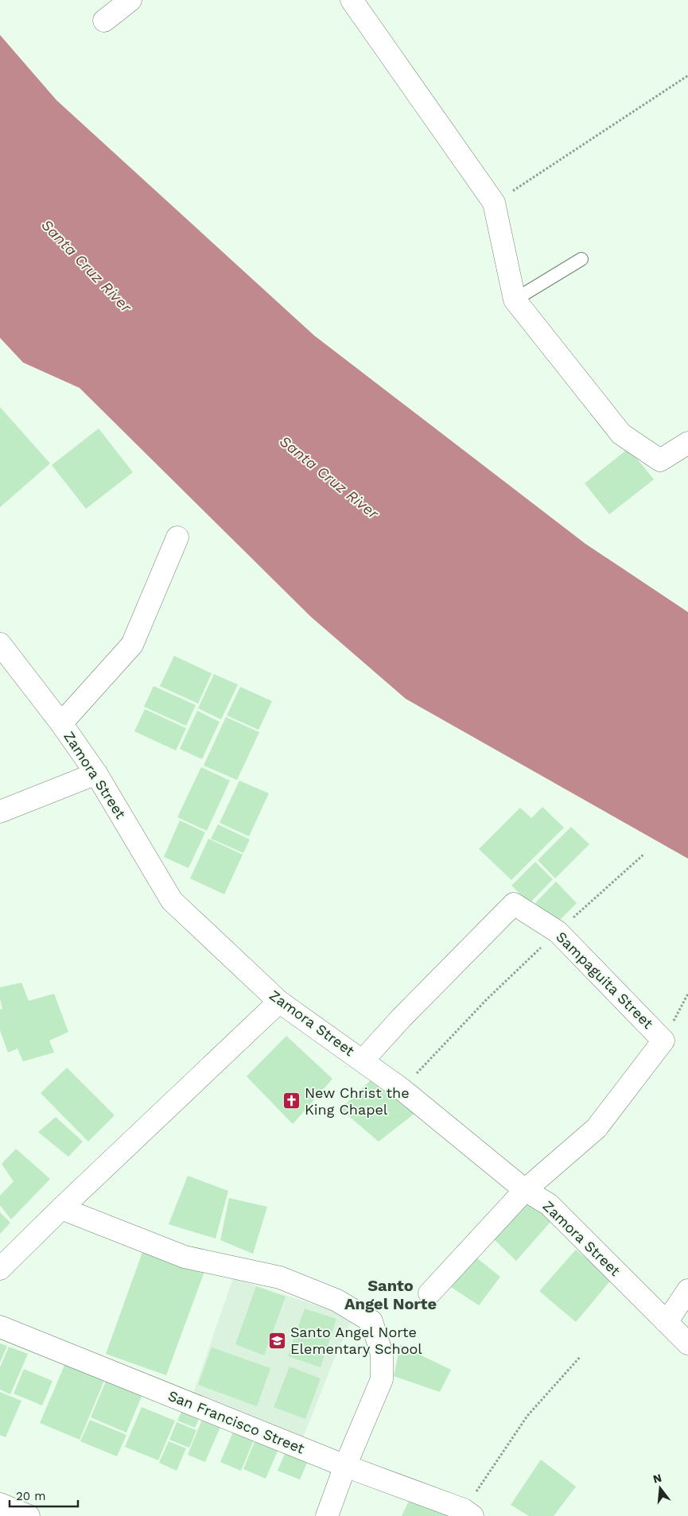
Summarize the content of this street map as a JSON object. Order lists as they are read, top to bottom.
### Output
{
  "streets": {
    "street": ["Zamora Street", "Sampaguita Street", "San Francisco Street"]
  },
  "crossings": [
    ["Zamora Street", "Sampaguita Street"]
  ],
  "districts": ["Santo Angel Norte"],
  "water": ["Santa Cruz River"],
  "places": {
    "church": ["New Christ the King Chapel"],
    "school or university": ["Santo Angel Norte Elementary School"]
  },
  "scale_bar": "20 m",
  "north": "top"
}
